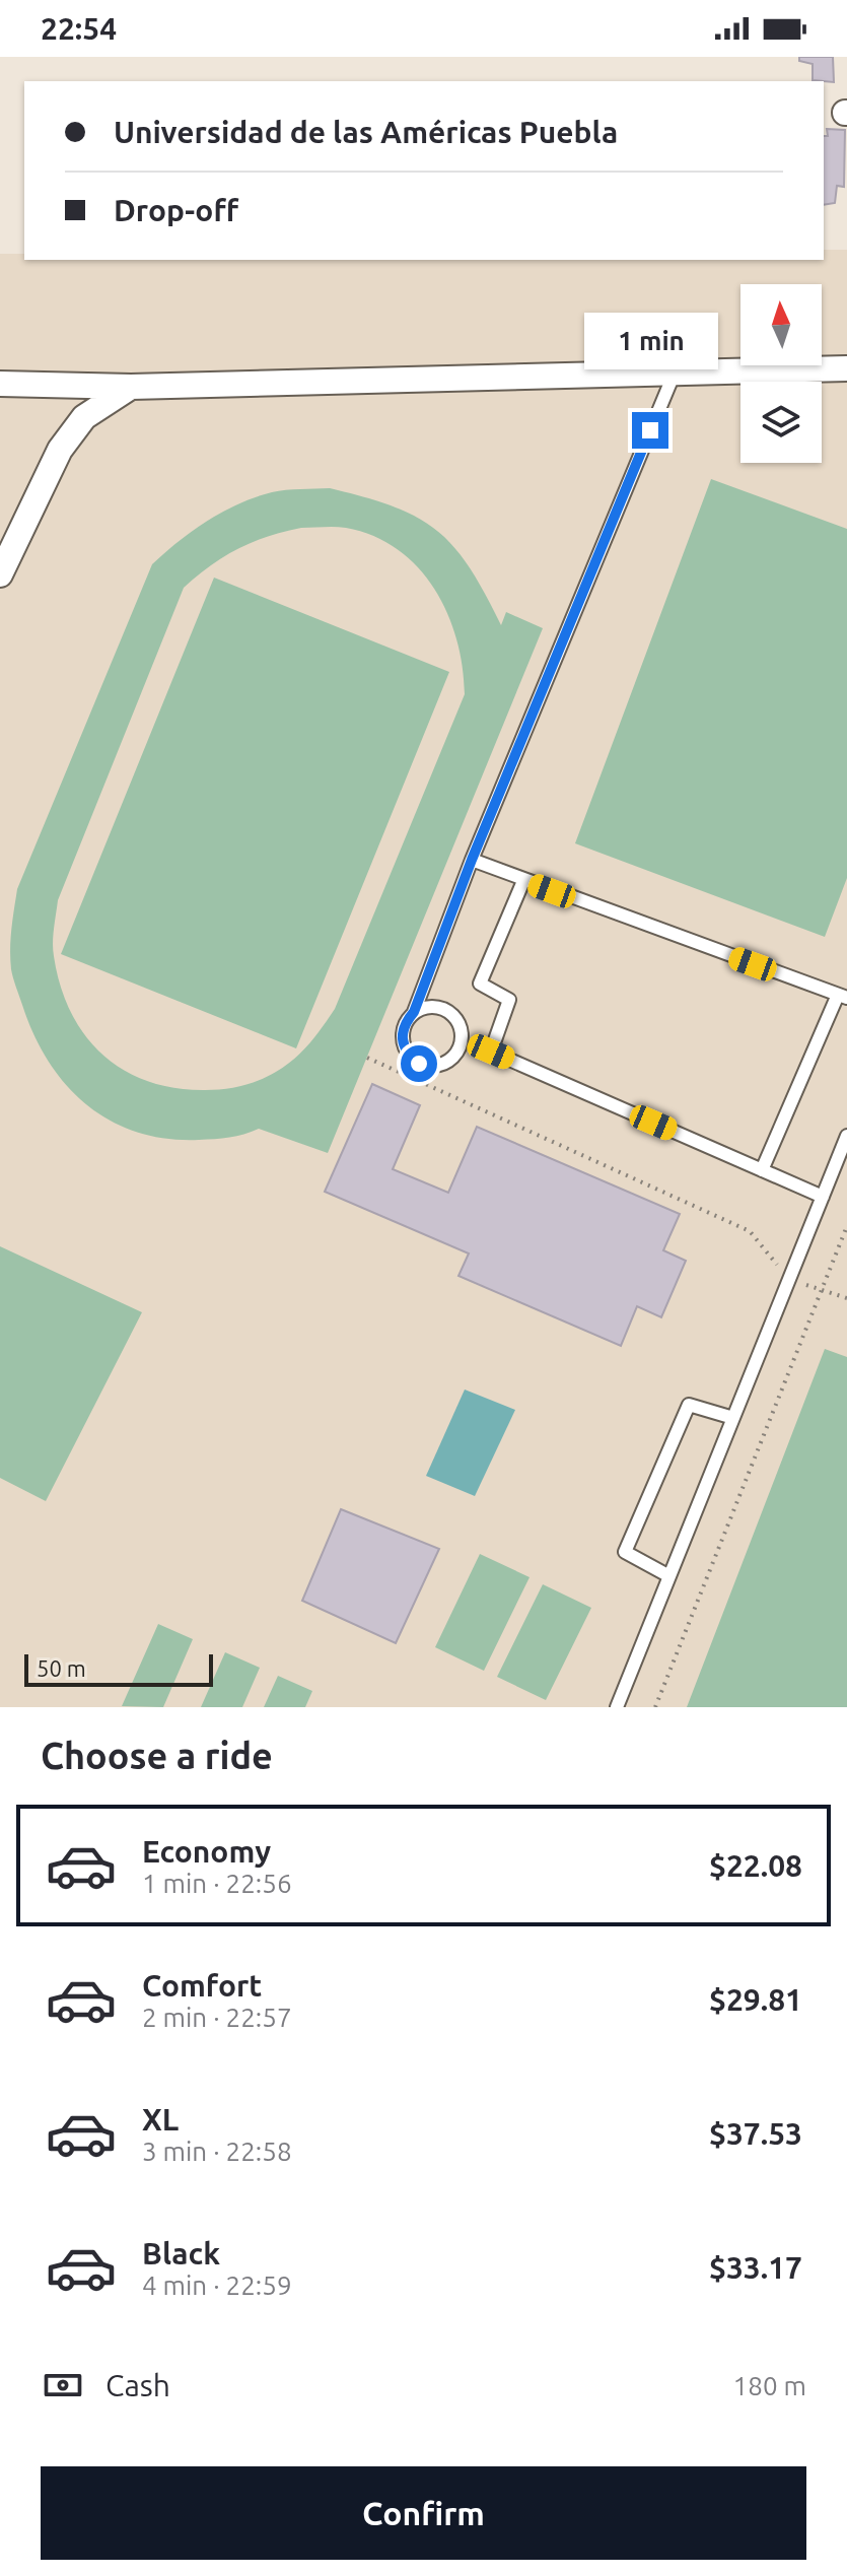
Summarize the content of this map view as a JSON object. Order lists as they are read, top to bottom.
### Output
{
  "scale_bar": "50 m",
  "north": "top",
  "page": {
    "status": "22:54",
    "banner": ["Universidad de las Américas Puebla", "Drop-off"],
    "bubble": "1 min",
    "scale": "50 m",
    "heading": "Choose a ride",
    "list": [
      {
        "name": "Economy",
        "note": "1 min · 22:56",
        "value": "$22.08"
      },
      {
        "name": "Comfort",
        "note": "2 min · 22:57",
        "value": "$29.81"
      },
      {
        "name": "XL",
        "note": "3 min · 22:58",
        "value": "$37.53"
      },
      {
        "name": "Black",
        "note": "4 min · 22:59",
        "value": "$33.17"
      }
    ],
    "pay": ["Cash", "180 m"],
    "buttons": "Confirm"
  }
}
